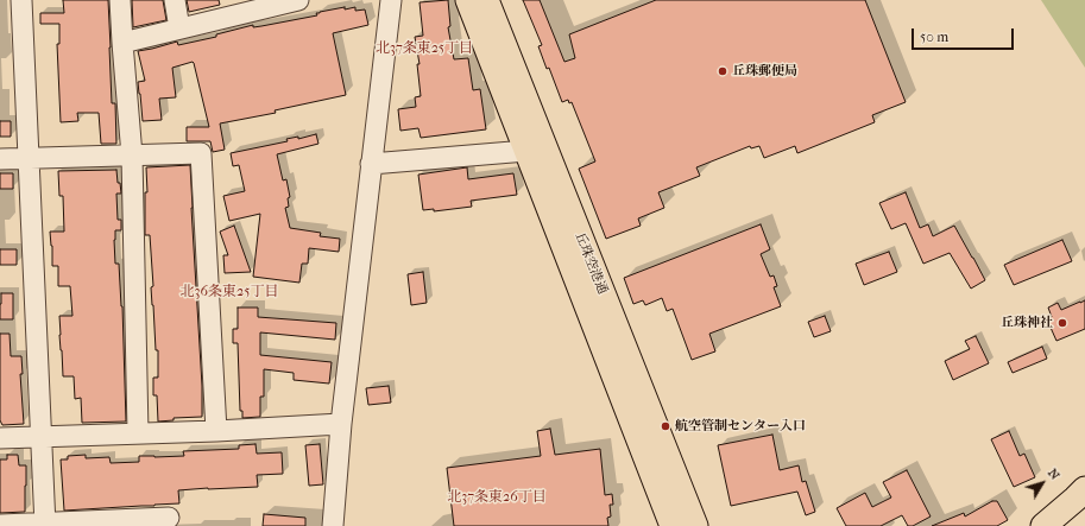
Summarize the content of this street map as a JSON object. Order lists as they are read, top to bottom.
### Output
{
  "streets": {
    "main road": ["丘珠空港通"]
  },
  "districts": ["北37条東25丁目", "北36条東25丁目", "北37条東26丁目"],
  "places": ["丘珠郵便局", "丘珠神社", "航空管制センター入口"],
  "scale_bar": "50 m",
  "north": "top right"
}
